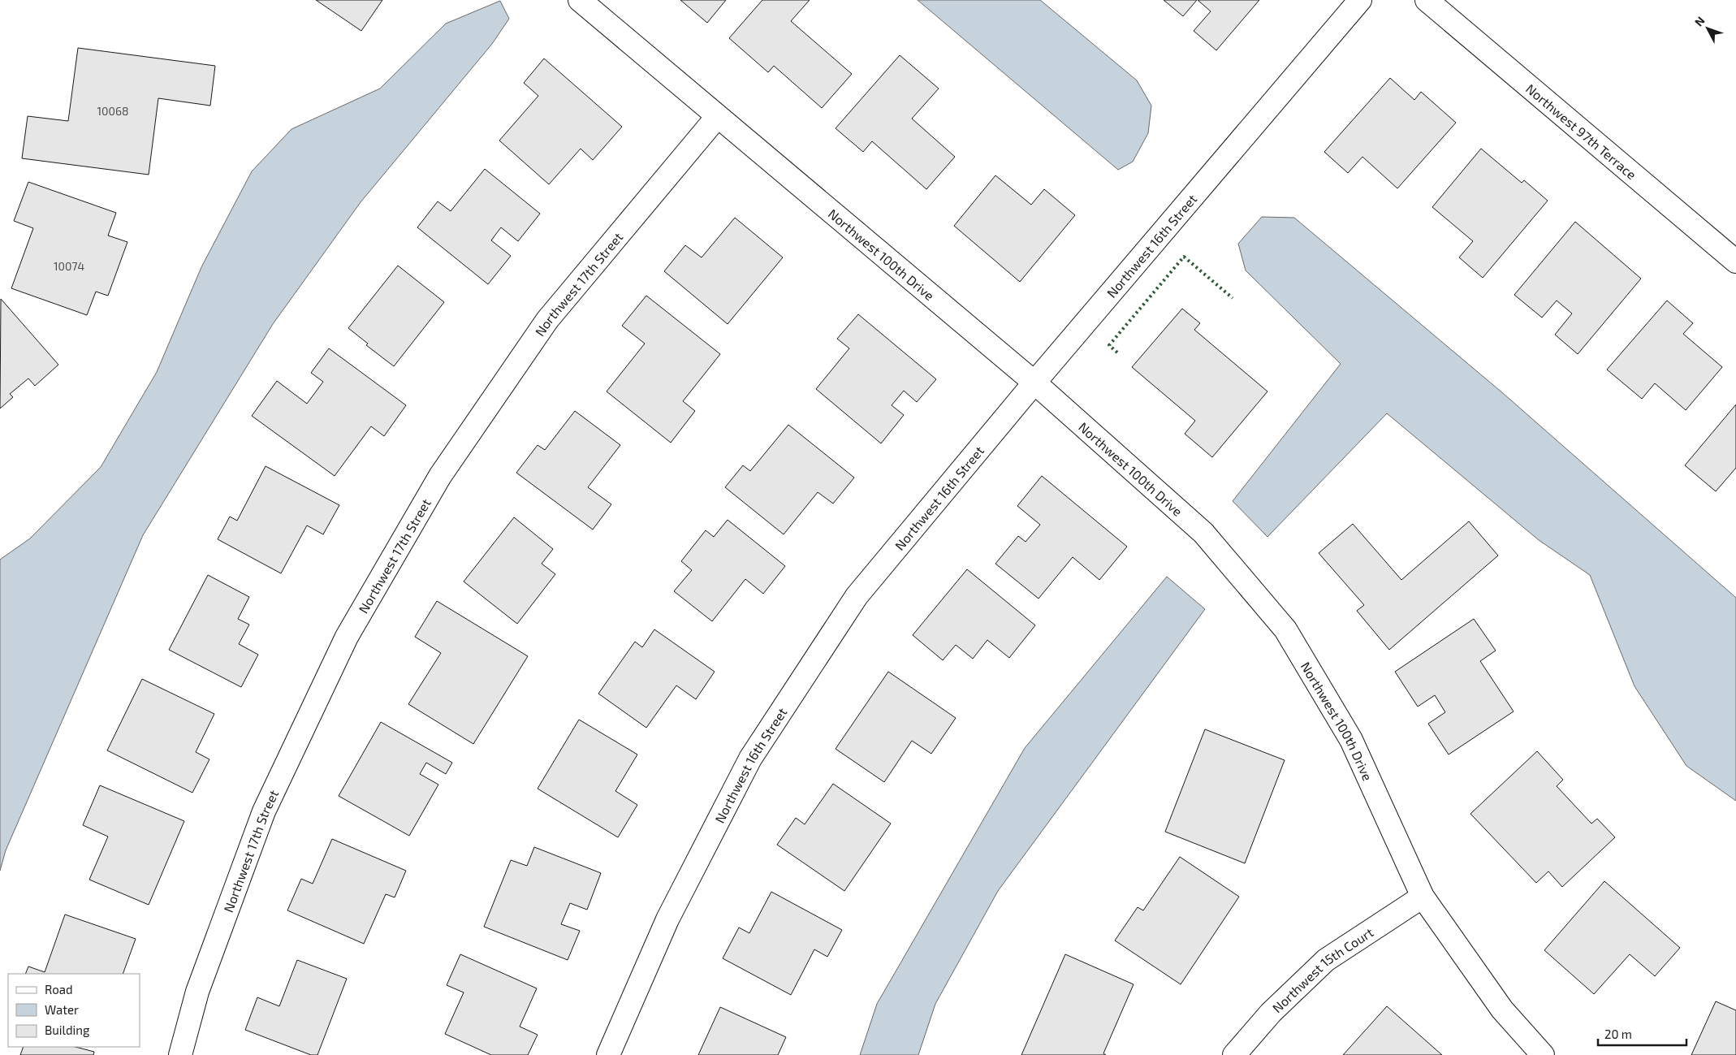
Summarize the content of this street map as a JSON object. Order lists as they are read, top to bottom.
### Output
{
  "streets": {
    "street": [
      "Northwest 97th Terrace",
      "Northwest 16th Street",
      "Northwest 100th Drive",
      "Northwest 17th Street",
      "Northwest 15th Court"
    ]
  },
  "crossings": [
    ["Northwest 16th Street", "Northwest 100th Drive"],
    ["Northwest 100th Drive", "Northwest 17th Street"],
    ["Northwest 100th Drive", "Northwest 15th Court"]
  ],
  "house_numbers": ["10068", "10074"],
  "legend": ["Road", "Water", "Building"],
  "scale_bar": "20 m",
  "north": "top left"
}
